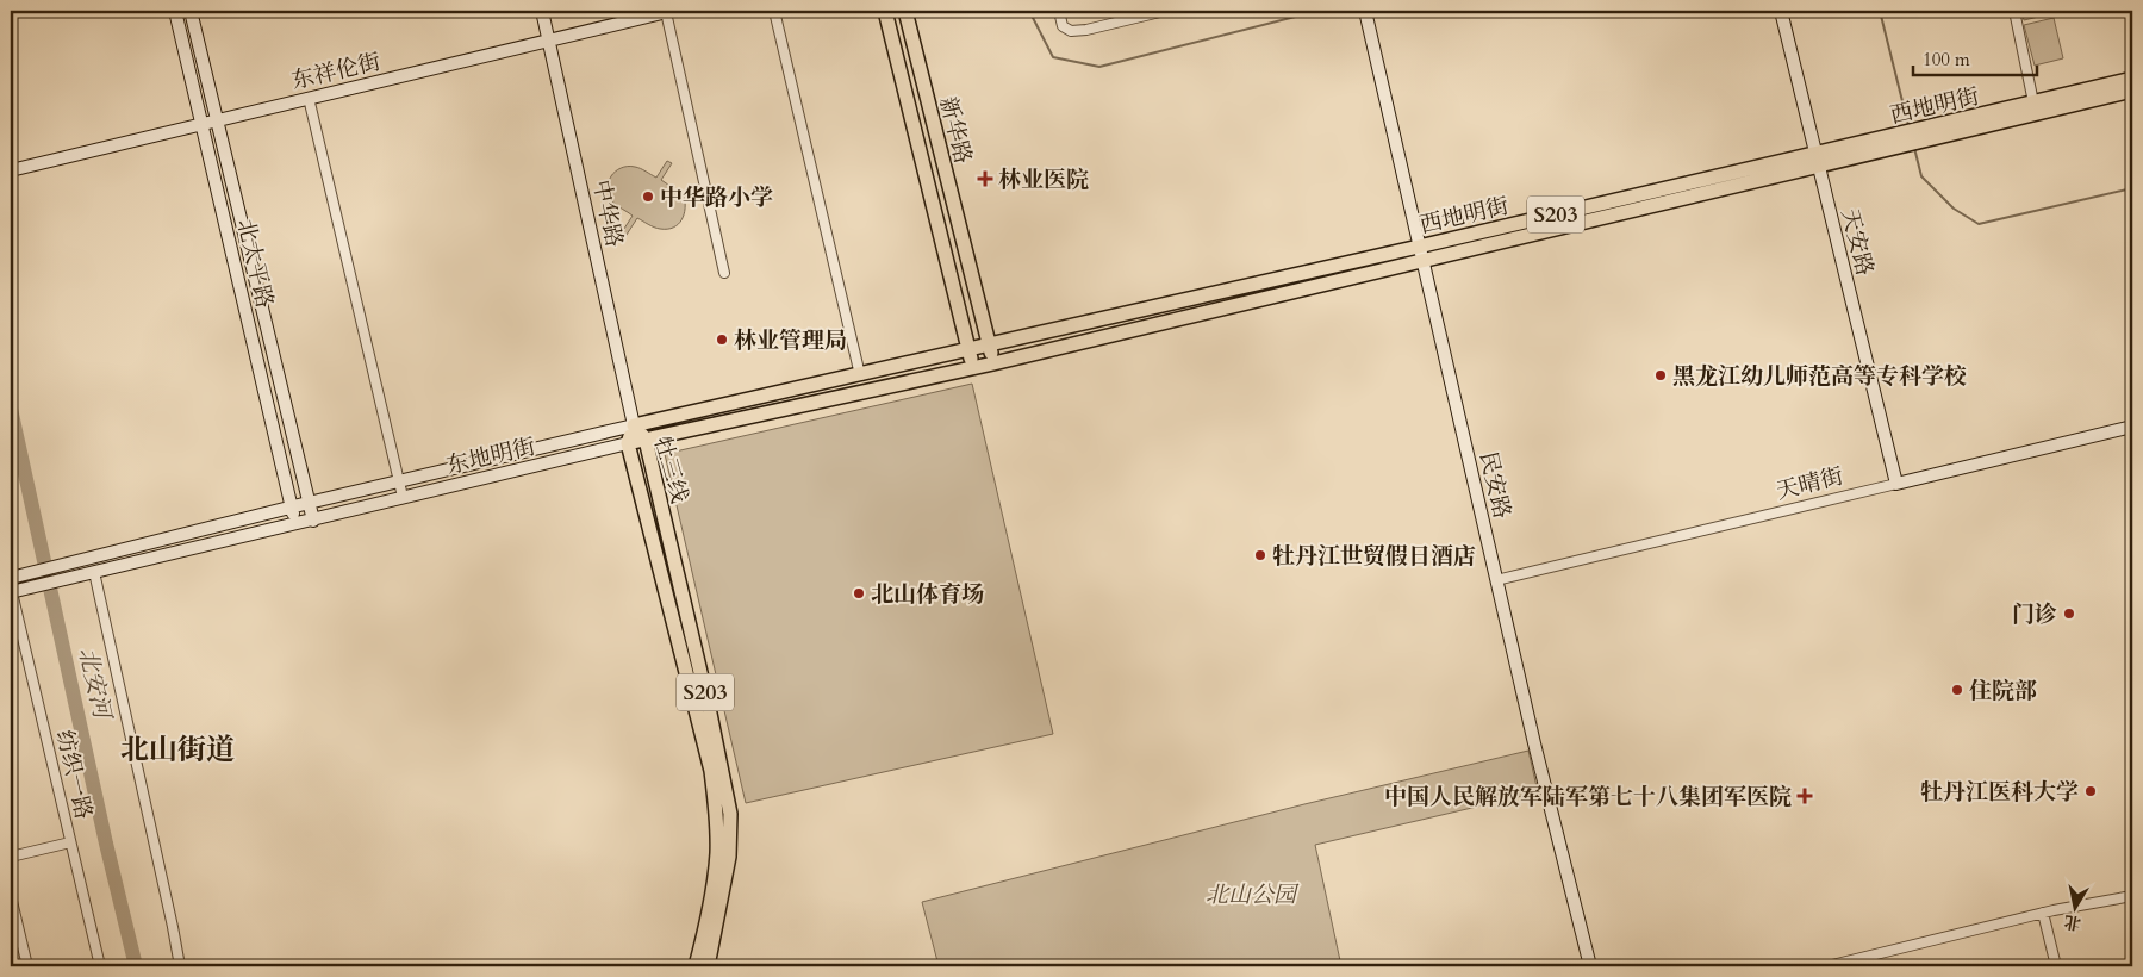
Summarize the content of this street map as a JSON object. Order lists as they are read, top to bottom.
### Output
{
  "streets": {
    "main road": [
      "西地明街",
      "新华路",
      "S203",
      "东地明街",
      "牡三线"
    ],
    "street": [
      "东祥伦街",
      "中华路",
      "天安路",
      "北太平路",
      "天晴街",
      "民安路",
      "纺织一路"
    ]
  },
  "crossings": [
    ["东祥伦街", "中华路"],
    ["东祥伦街", "北太平路"],
    ["西地明街", "新华路"],
    ["西地明街", "天安路"],
    ["西地明街", "东地明街"],
    ["西地明街", "民安路"],
    ["新华路", "东地明街"],
    ["中华路", "东地明街"],
    ["中华路", "牡三线"],
    ["天安路", "天晴街"],
    ["北太平路", "东地明街"],
    ["东地明街", "牡三线"],
    ["东地明街", "纺织一路"],
    ["天晴街", "民安路"]
  ],
  "districts": ["北山街道"],
  "water": ["北安河"],
  "parks": ["北山公园"],
  "places": {
    "health": ["林业医院", "中国人民解放军陆军第七十八集团军医院"],
    "other": [
      "中华路小学",
      "林业管理局",
      "黑龙江幼儿师范高等专科学校",
      "牡丹江世贸假日酒店",
      "北山体育场",
      "门诊",
      "住院部",
      "牡丹江医科大学"
    ]
  },
  "scale_bar": "100 m",
  "north": "bottom"
}
